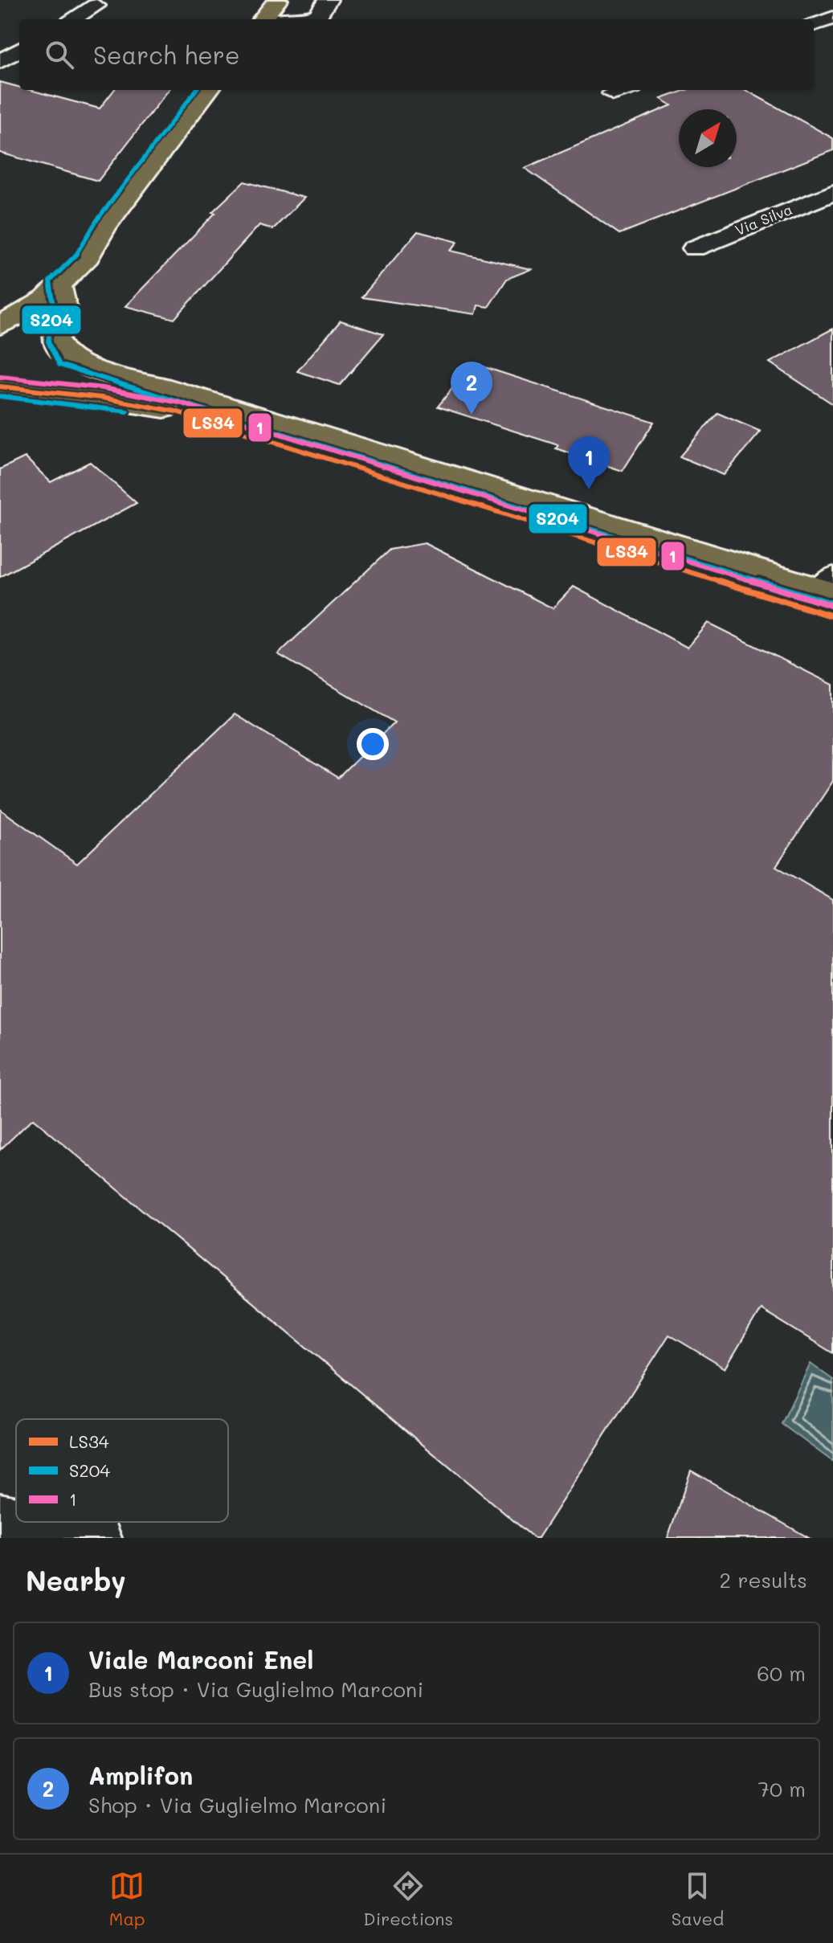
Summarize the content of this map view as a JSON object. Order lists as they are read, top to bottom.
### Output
{
  "streets": {
    "street": ["Via Silva"]
  },
  "lines": ["transit line S204", "transit line 1", "transit line LS34"],
  "legend": ["LS34", "S204", "1"],
  "north": "top right",
  "page": {
    "search": "Search here",
    "pins": ["2", "1"],
    "heading": ["Nearby", "2 results"],
    "list": [
      {
        "mark": "1",
        "name": "Viale Marconi Enel",
        "note": "Bus stop · Via Guglielmo Marconi",
        "value": "60 m"
      },
      {
        "mark": "2",
        "name": "Amplifon",
        "note": "Shop · Via Guglielmo Marconi",
        "value": "70 m"
      }
    ],
    "nav": ["Map", "Directions", "Saved"]
  }
}
